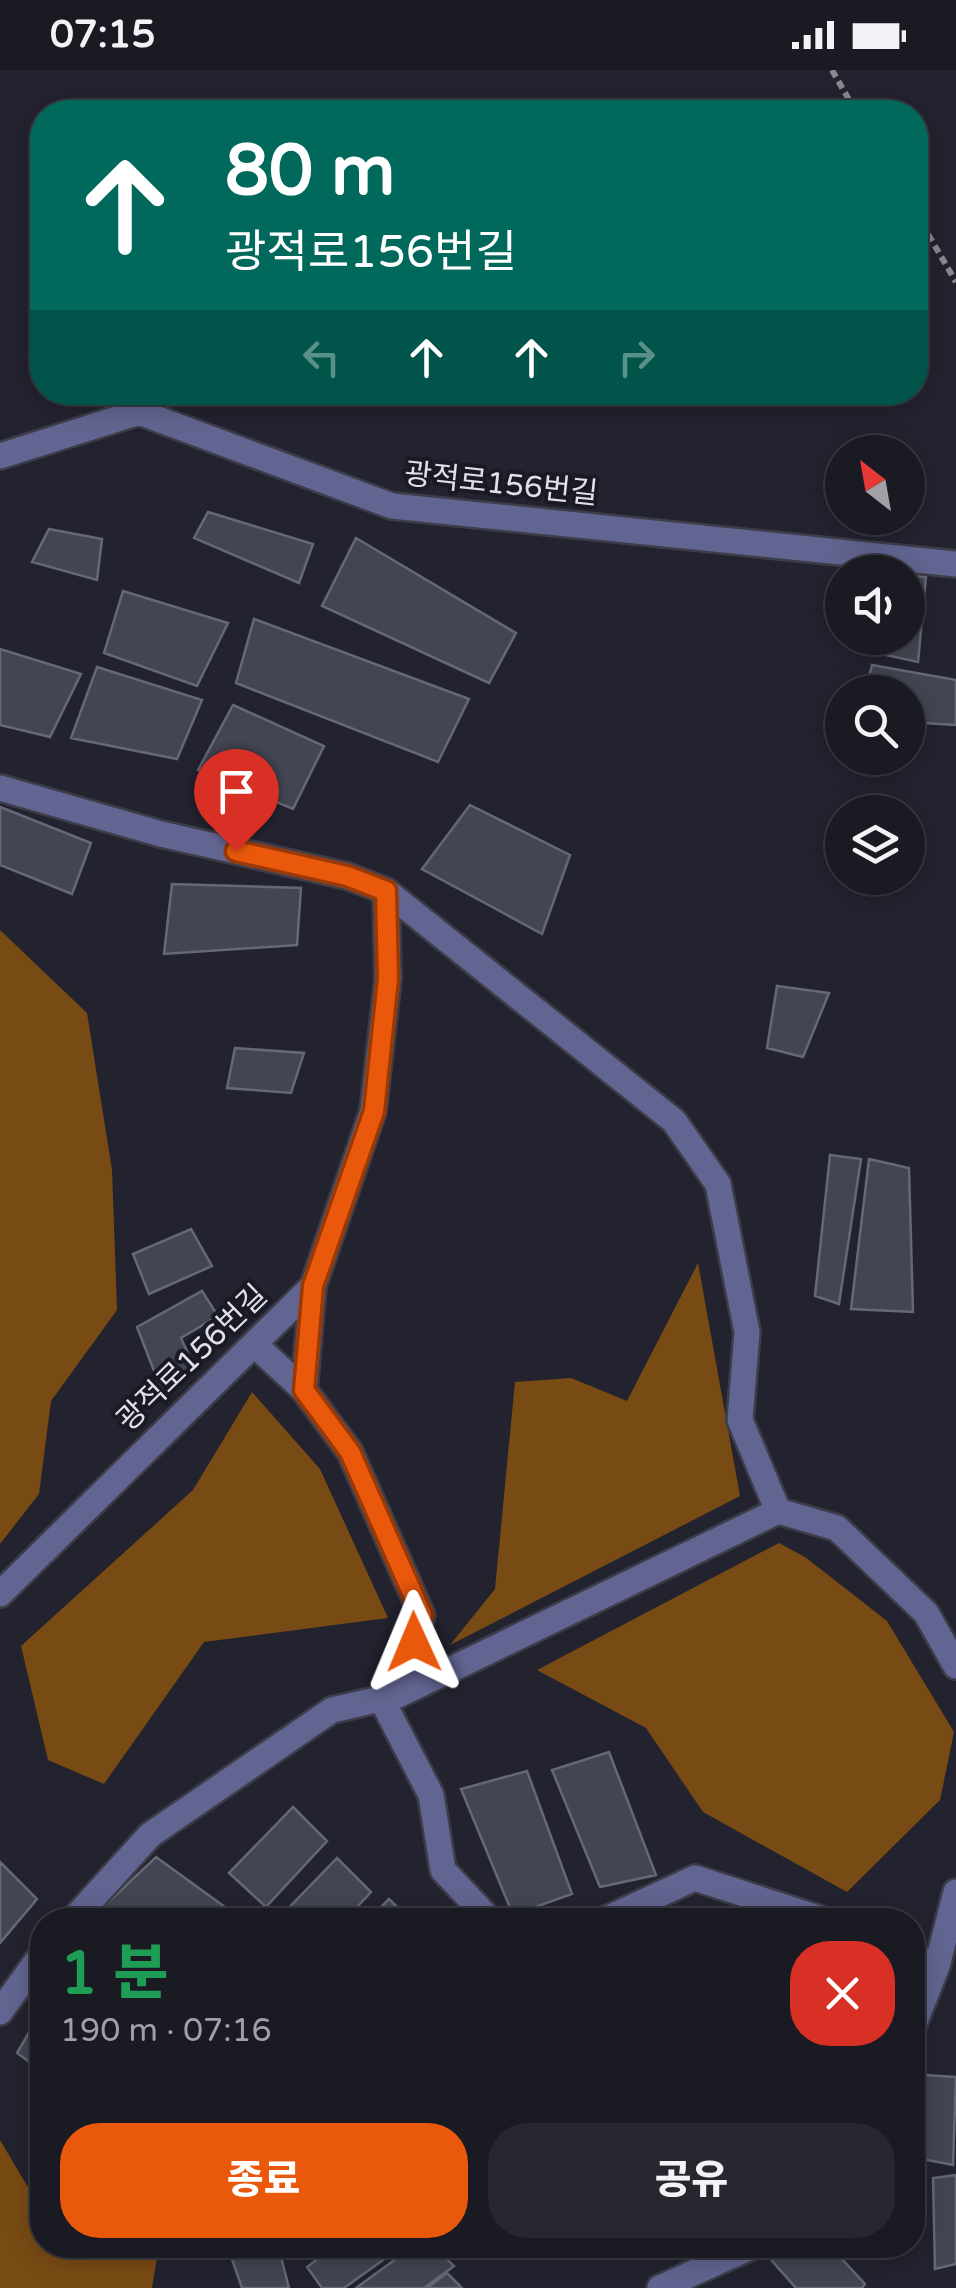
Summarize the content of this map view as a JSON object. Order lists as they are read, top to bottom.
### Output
{
  "streets": {
    "street": ["광적로156번길"]
  },
  "north": "top left",
  "page": {
    "status": "07:15",
    "turn": ["80 m", "광적로156번길"],
    "heading": ["1 분", "190 m · 07:16"],
    "buttons": ["종료", "공유"]
  }
}
